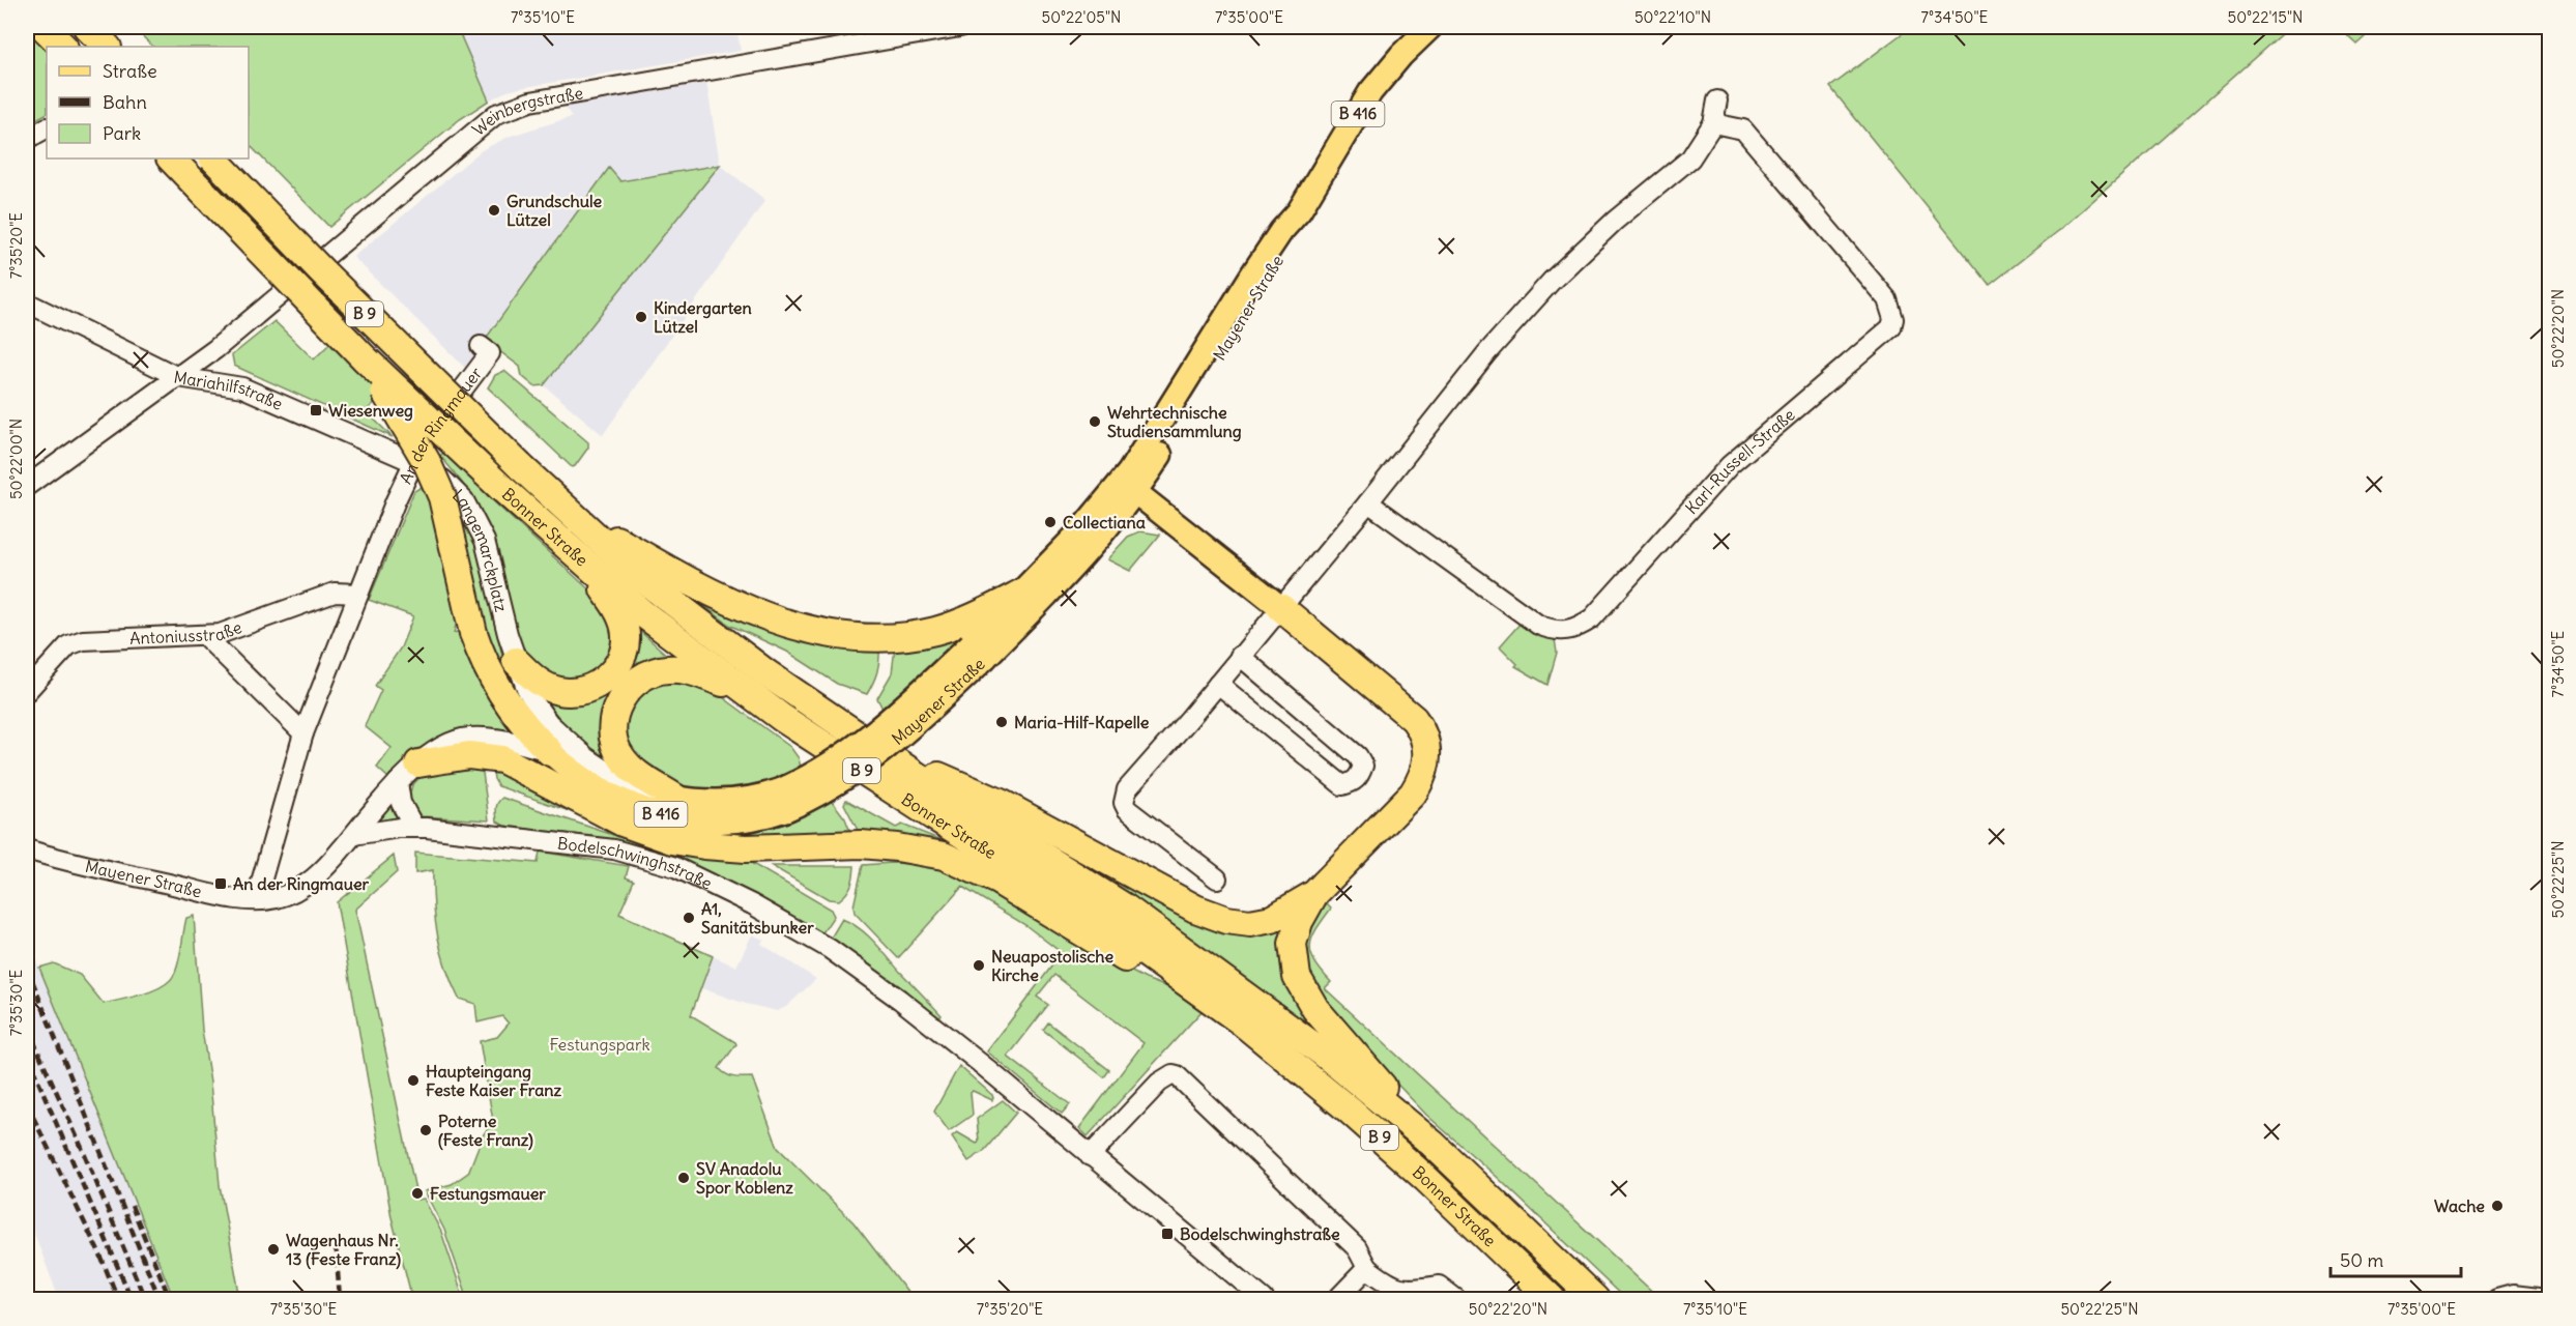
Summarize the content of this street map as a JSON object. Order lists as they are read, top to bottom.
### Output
{
  "streets": {
    "highway": ["B 416", "B 9", "Bonner Straße"],
    "main road": ["Mayener Straße"],
    "street": [
      "Weinbergstraße",
      "Mariahilfstraße",
      "An der Ringmauer",
      "Karl-Russell-Straße",
      "Langemarckplatz",
      "Antoniusstraße",
      "Bodelschwinghstraße"
    ]
  },
  "crossings": [
    ["Weinbergstraße", "Mariahilfstraße"],
    ["B 416", "Mayener Straße"],
    ["B 416", "Bonner Straße"],
    ["Mayener Straße", "An der Ringmauer"],
    ["Mayener Straße", "Langemarckplatz"],
    ["Mayener Straße", "Bodelschwinghstraße"],
    ["Mariahilfstraße", "An der Ringmauer"],
    ["Mariahilfstraße", "Langemarckplatz"],
    ["An der Ringmauer", "Langemarckplatz"],
    ["An der Ringmauer", "Antoniusstraße"]
  ],
  "parks": ["Festungspark"],
  "places": {
    "other": [
      "Grundschule Lützel",
      "Kindergarten Lützel",
      "Wehrtechnische Studiensammlung",
      "Collectiana",
      "Maria-Hilf-Kapelle",
      "A1, Sanitätsbunker",
      "Neuapostolische Kirche",
      "Haupteingang Feste Kaiser Franz",
      "Poterne (Feste Franz)",
      "SV Anadolu Spor Koblenz",
      "Festungsmauer",
      "Wache",
      "Wagenhaus Nr. 13 (Feste Franz)"
    ],
    "transit": ["Wiesenweg", "An der Ringmauer", "Bodelschwinghstraße"]
  },
  "legend": ["Straße", "Bahn", "Park"],
  "scale_bar": "50 m",
  "coordinates": [
    "7°35'10\"E",
    "50°22'05\"N",
    "7°35'00\"E",
    "50°22'10\"N",
    "7°34'50\"E",
    "50°22'15\"N",
    "7°35'20\"E",
    "50°22'20\"N",
    "50°22'00\"N",
    "50°22'25\"N",
    "7°35'30\"E"
  ]
}
